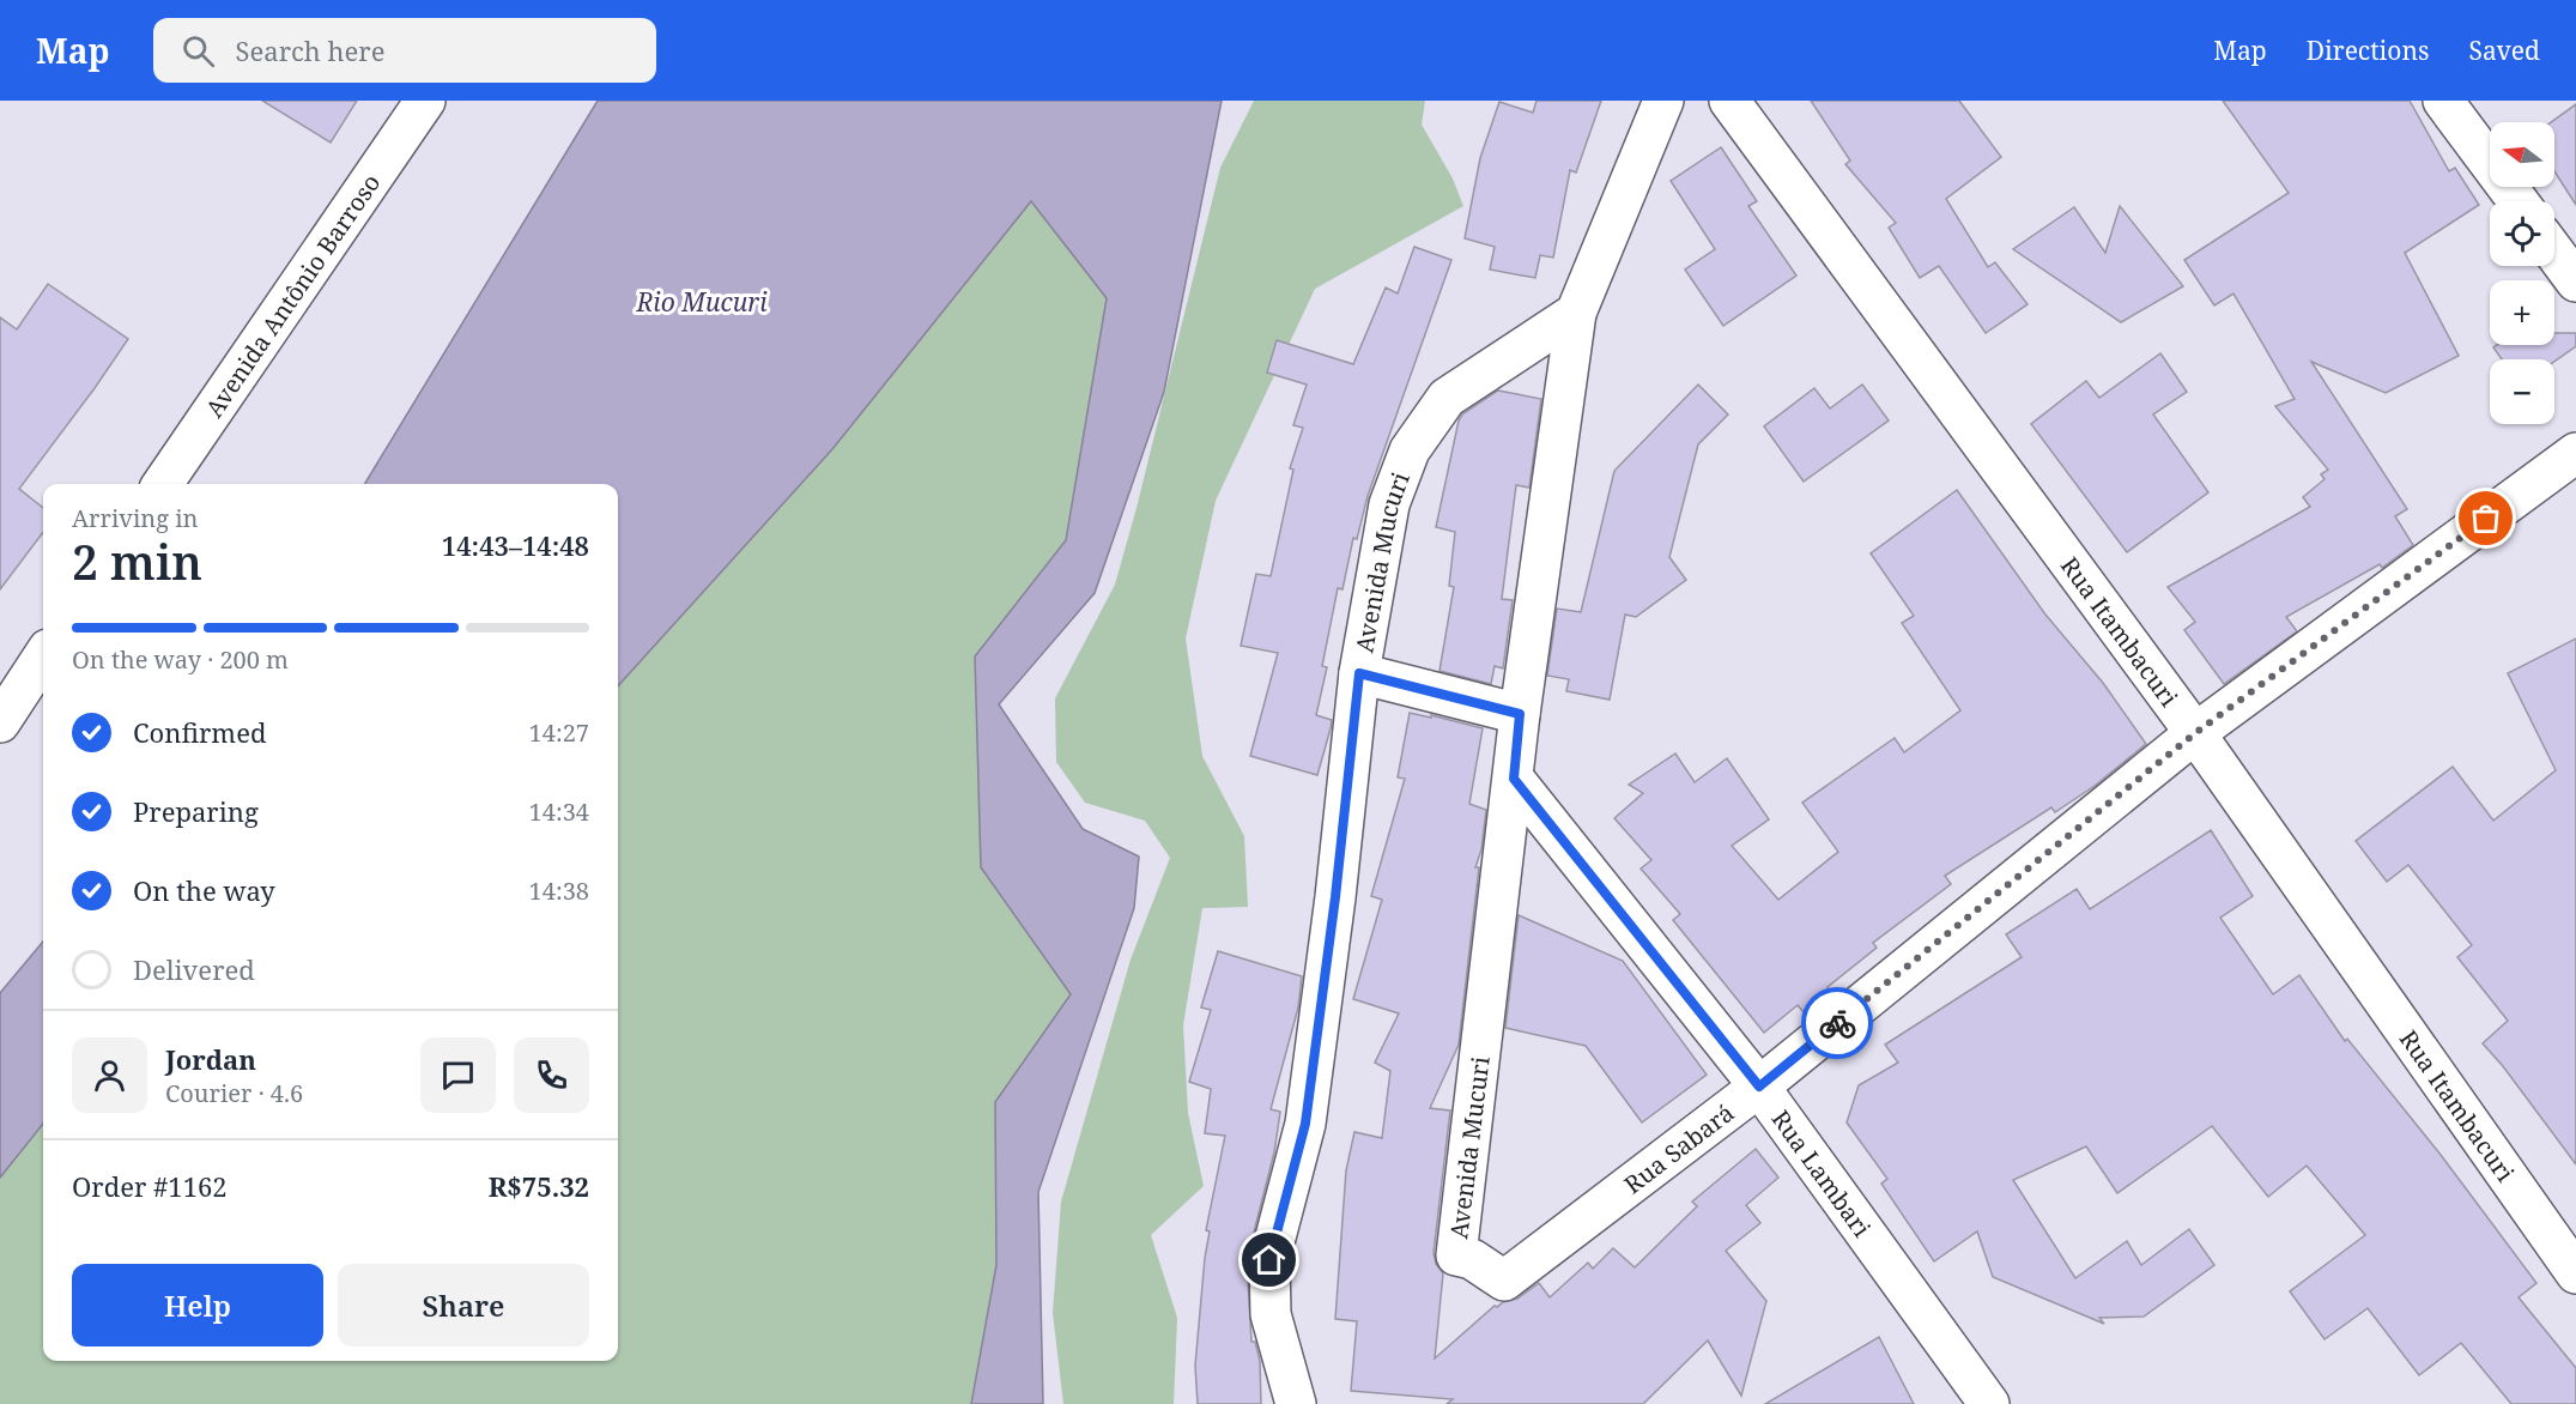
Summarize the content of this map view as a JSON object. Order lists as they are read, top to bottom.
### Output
{
  "streets": {
    "street": [
      "Avenida Antônio Barroso",
      "Avenida Mucuri",
      "Rua Itambacuri",
      "Rua Sabará",
      "Rua Lambari"
    ]
  },
  "crossings": [
    ["Avenida Mucuri", "Rua Sabará"],
    ["Avenida Mucuri", "Rua Lambari"],
    ["Rua Itambacuri", "Rua Sabará"],
    ["Rua Sabará", "Rua Lambari"]
  ],
  "water": ["Rio Mucuri"],
  "north": "left",
  "page": {
    "header": "Map",
    "search": "Search here",
    "nav": ["Map", "Directions", "Saved"],
    "map_buttons": ["+", "−"],
    "heading": ["2 min", "Arriving in", "14:43–14:48"],
    "panel": [
      "Jordan",
      "Courier · 4.6",
      "Order #1162",
      "R$75.32"
    ],
    "bar": "On the way · 200 m",
    "list": [
      ["Confirmed", "14:27"],
      ["Preparing", "14:34"],
      ["On the way", "14:38"],
      "Delivered"
    ],
    "buttons": ["Help", "Share"]
  }
}
